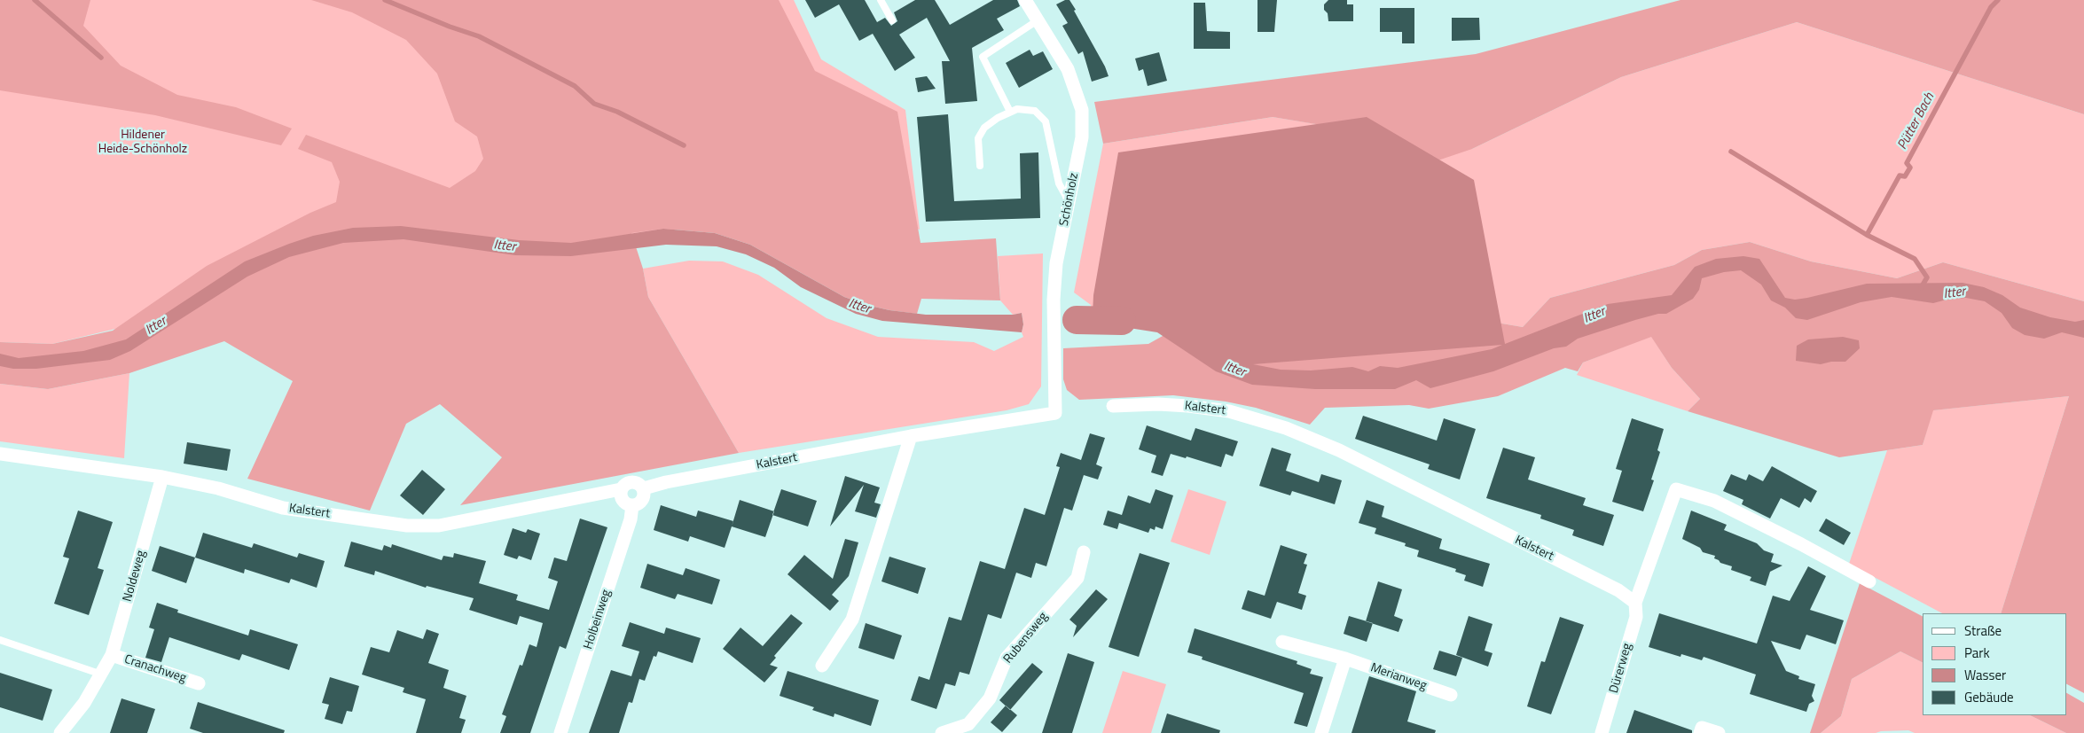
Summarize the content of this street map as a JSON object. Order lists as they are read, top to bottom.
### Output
{
  "streets": {
    "street": [
      "Schönholz",
      "Kalstert",
      "Noldeweg",
      "Holbeinweg",
      "Rubensweg",
      "Dürerweg",
      "Cranachweg",
      "Merianweg"
    ]
  },
  "crossings": [
    ["Schönholz", "Kalstert"],
    ["Kalstert", "Noldeweg"],
    ["Kalstert", "Holbeinweg"],
    ["Kalstert", "Dürerweg"],
    ["Noldeweg", "Cranachweg"]
  ],
  "water": ["Pütter Bach", "Itter"],
  "parks": ["Hildener Heide-Schönholz"],
  "legend": [
    "Straße",
    "Park",
    "Wasser",
    "Gebäude"
  ]
}
